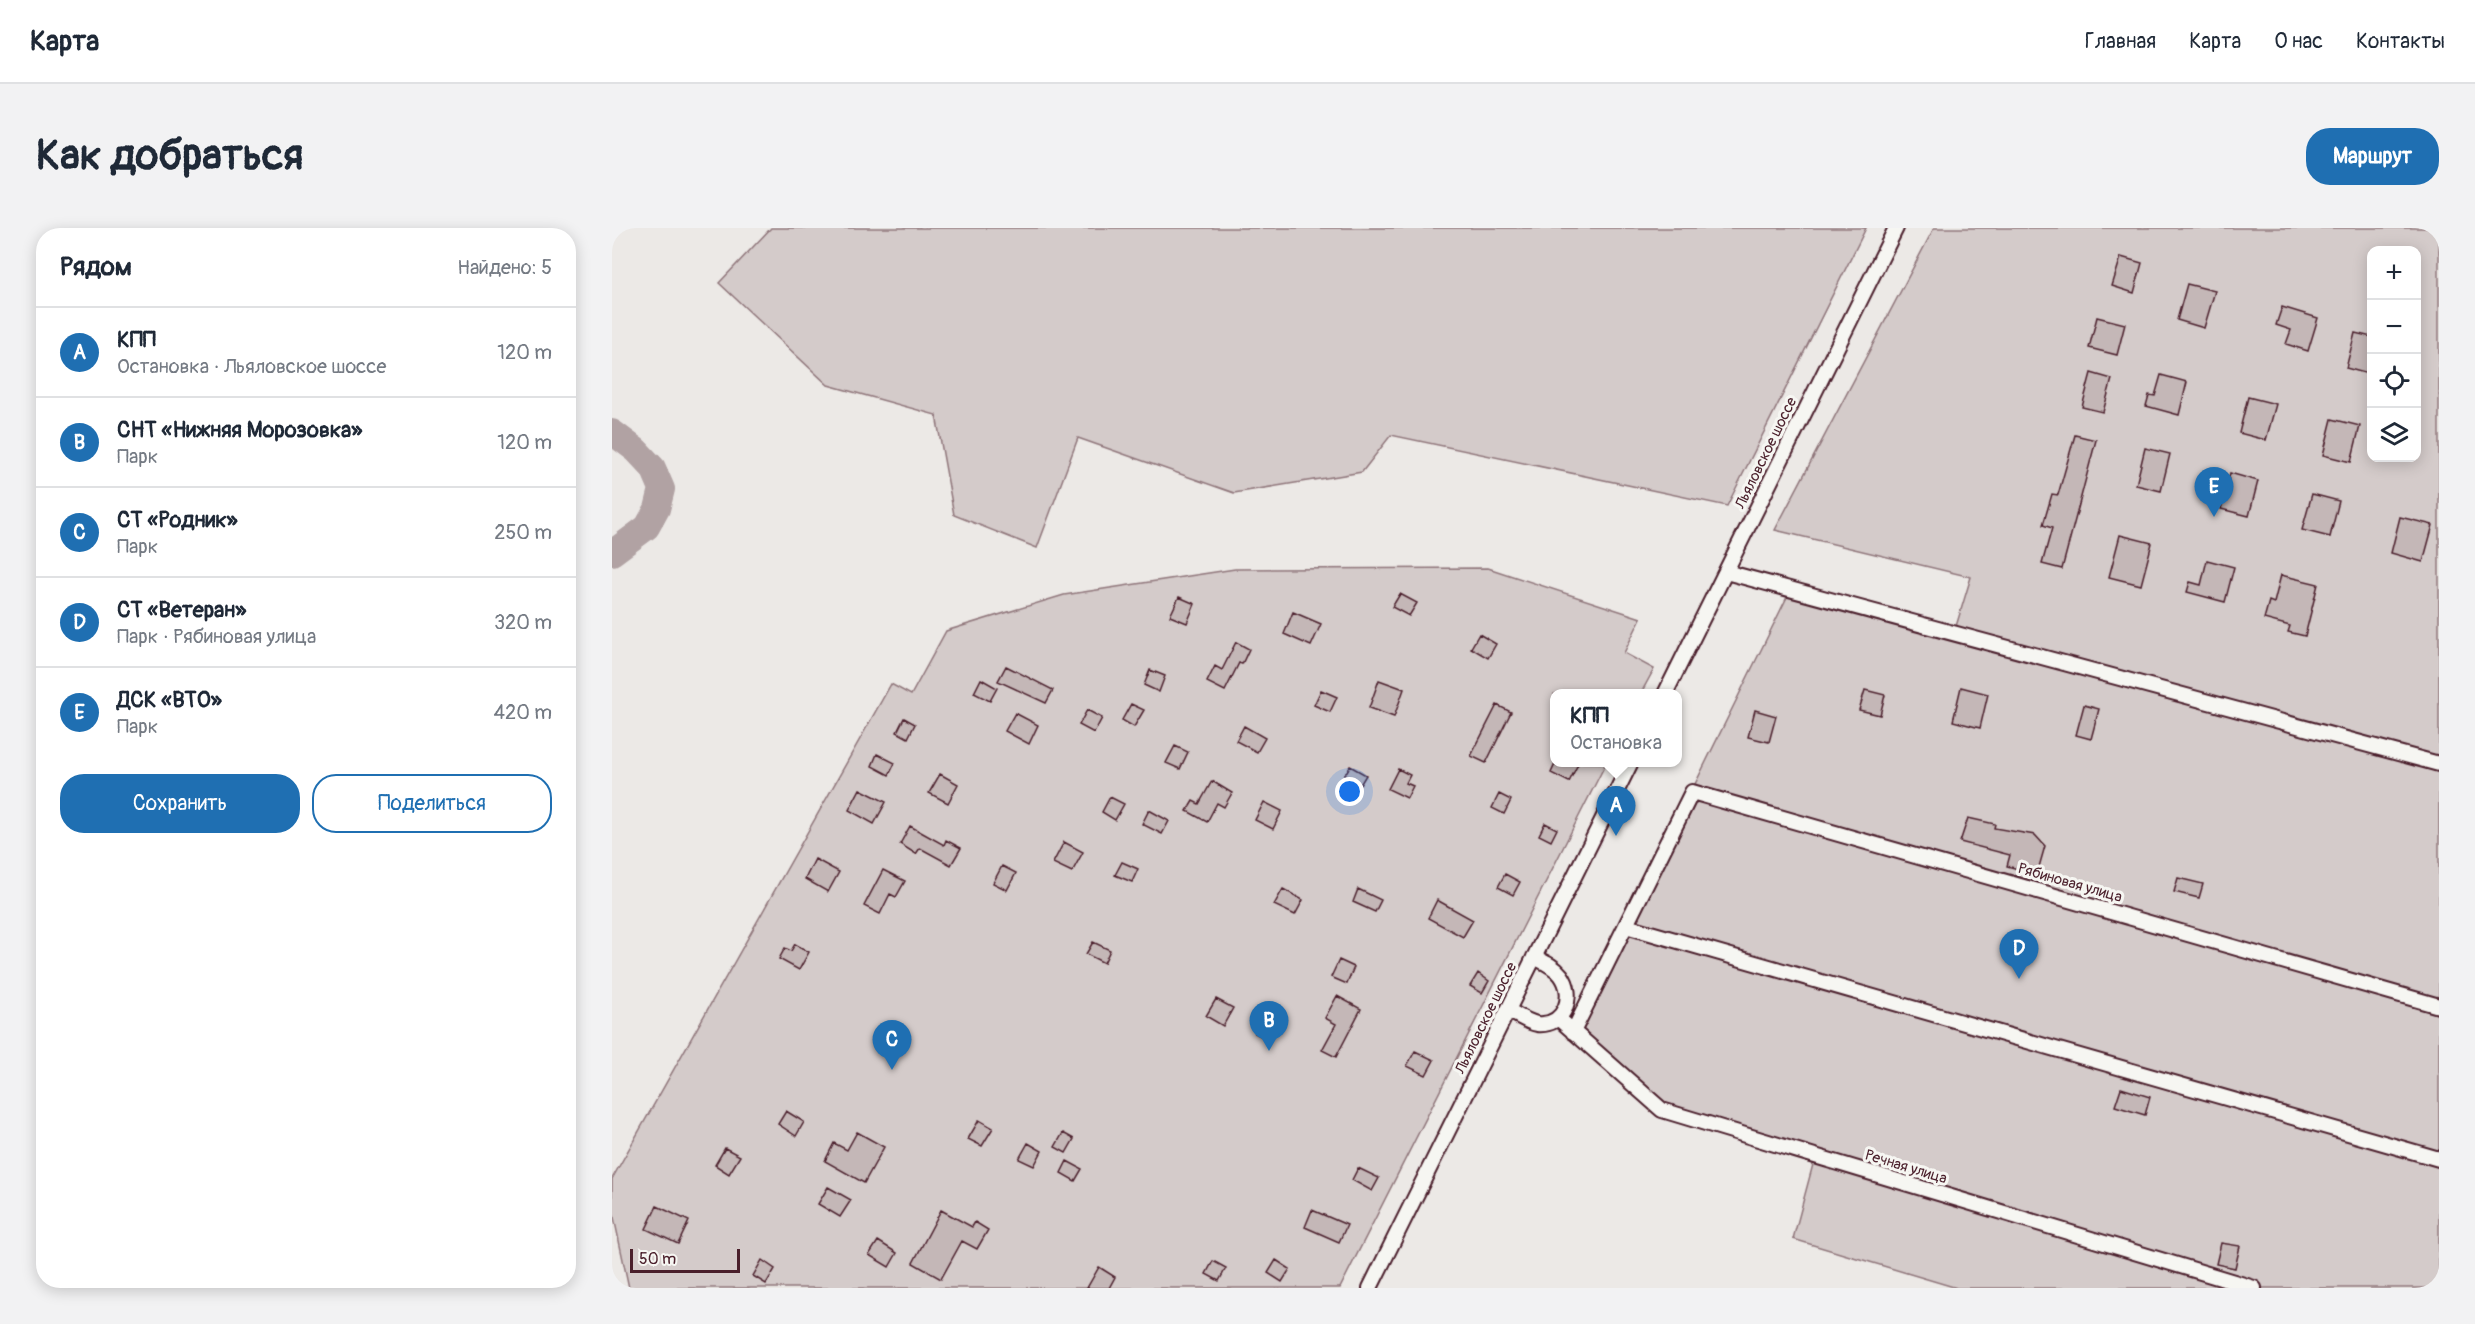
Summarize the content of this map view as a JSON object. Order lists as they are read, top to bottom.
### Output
{
  "streets": {
    "street": ["Льяловское шоссе", "Рябиновая улица", "Речная улица"]
  },
  "scale_bar": "50 m",
  "page": {
    "header": "Карта",
    "nav": [
      "Главная",
      "Карта",
      "О нас",
      "Контакты"
    ],
    "buttons": [
      "Маршрут",
      ["Сохранить", "Поделиться"]
    ],
    "title": "Как добраться",
    "heading": ["Рядом", "Найдено: 5"],
    "map_buttons": ["+", "−"],
    "list": [
      {
        "mark": "A",
        "name": "КПП",
        "note": "Остановка · Льяловское шоссе",
        "value": "120 m"
      },
      {
        "mark": "B",
        "name": "СНТ «Нижняя Морозовка»",
        "note": "Парк",
        "value": "120 m"
      },
      {
        "mark": "C",
        "name": "СТ «Родник»",
        "note": "Парк",
        "value": "250 m"
      },
      {
        "mark": "D",
        "name": "СТ «Ветеран»",
        "note": "Парк · Рябиновая улица",
        "value": "320 m"
      },
      {
        "mark": "E",
        "name": "ДСК «ВТО»",
        "note": "Парк",
        "value": "420 m"
      }
    ],
    "pins": [
      "E",
      "A",
      "D",
      "B",
      "C"
    ],
    "popup": ["КПП", "Остановка"],
    "scale": "50 m"
  }
}
